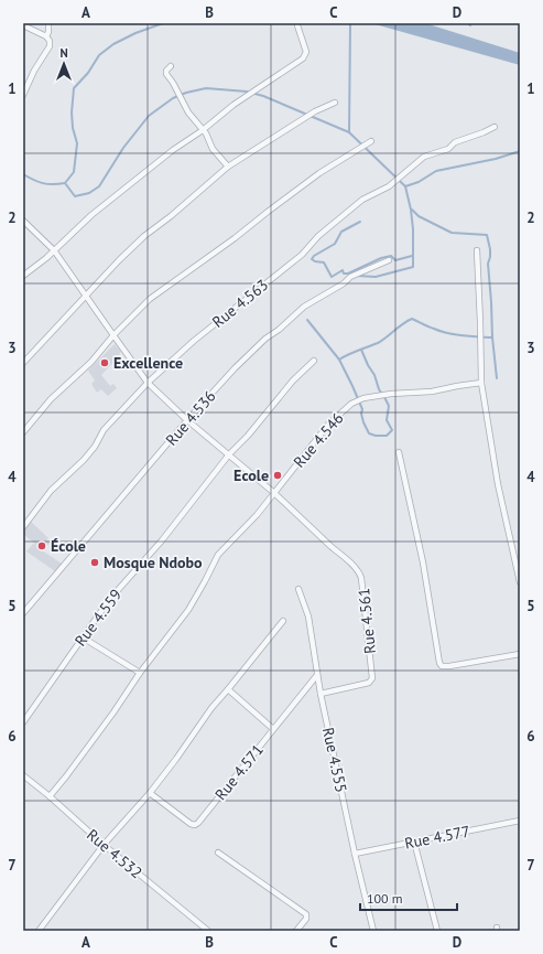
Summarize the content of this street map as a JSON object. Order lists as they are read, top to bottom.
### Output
{
  "streets": {
    "street": [
      "Rue 4.563",
      "Rue 4.536",
      "Rue 4.546",
      "Rue 4.559",
      "Rue 4.561",
      "Rue 4.555",
      "Rue 4.571",
      "Rue 4.577",
      "Rue 4.532"
    ]
  },
  "crossings": [
    ["Rue 4.546", "Rue 4.561"],
    ["Rue 4.546", "Rue 4.532"],
    ["Rue 4.561", "Rue 4.555"],
    ["Rue 4.555", "Rue 4.571"],
    ["Rue 4.555", "Rue 4.577"]
  ],
  "places": [
    "Excellence",
    "Ecole",
    "École",
    "Mosque Ndobo"
  ],
  "scale_bar": "100 m",
  "north": "top",
  "grid": {
    "columns": [
      "A",
      "B",
      "C",
      "D"
    ],
    "rows": [
      "1",
      "2",
      "3",
      "4",
      "5",
      "6",
      "7"
    ]
  }
}
